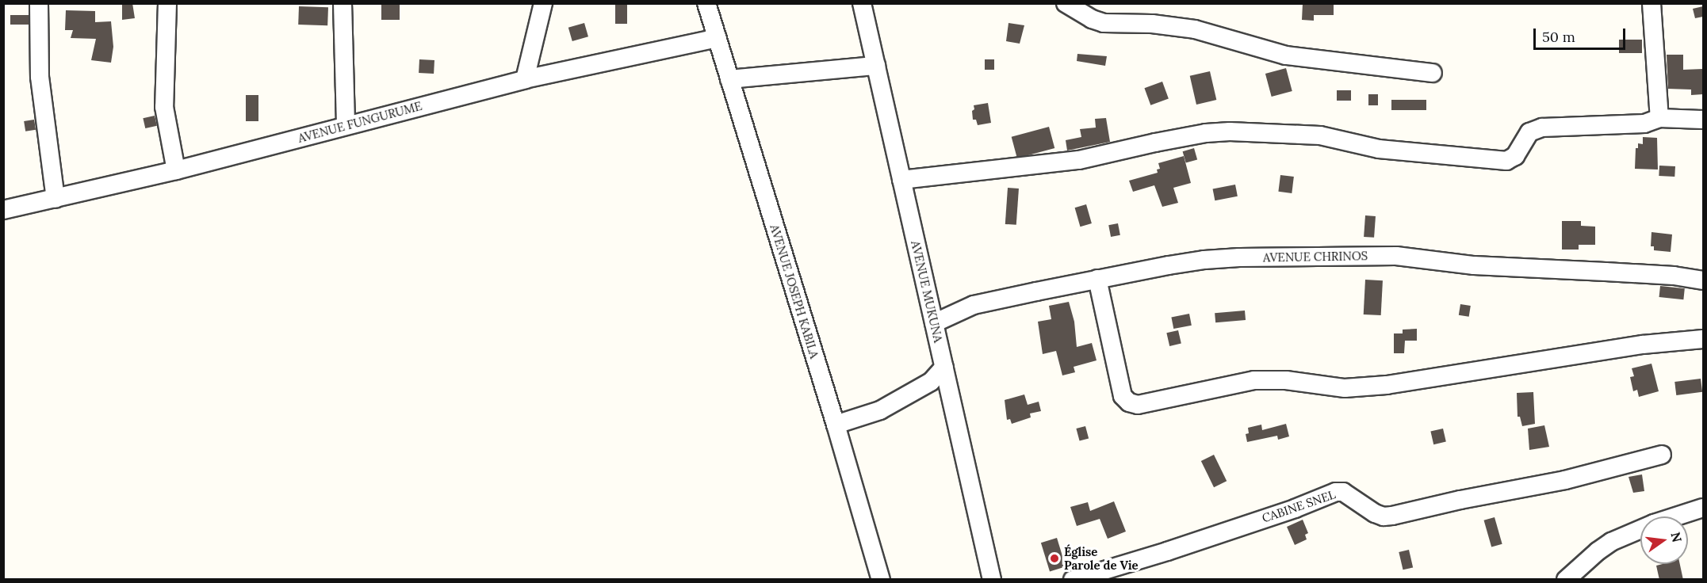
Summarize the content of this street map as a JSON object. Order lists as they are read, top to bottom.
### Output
{
  "streets": {
    "street": [
      "AVENUE FUNGURUME",
      "AVENUE CHRINOS",
      "AVENUE JOSEPH KABILA",
      "AVENUE MUKUNA",
      "CABINE SNEL"
    ]
  },
  "crossings": [
    ["AVENUE FUNGURUME", "AVENUE JOSEPH KABILA"],
    ["AVENUE CHRINOS", "AVENUE MUKUNA"]
  ],
  "places": ["Église Parole de Vie"],
  "scale_bar": "50 m",
  "north": "right"
}
